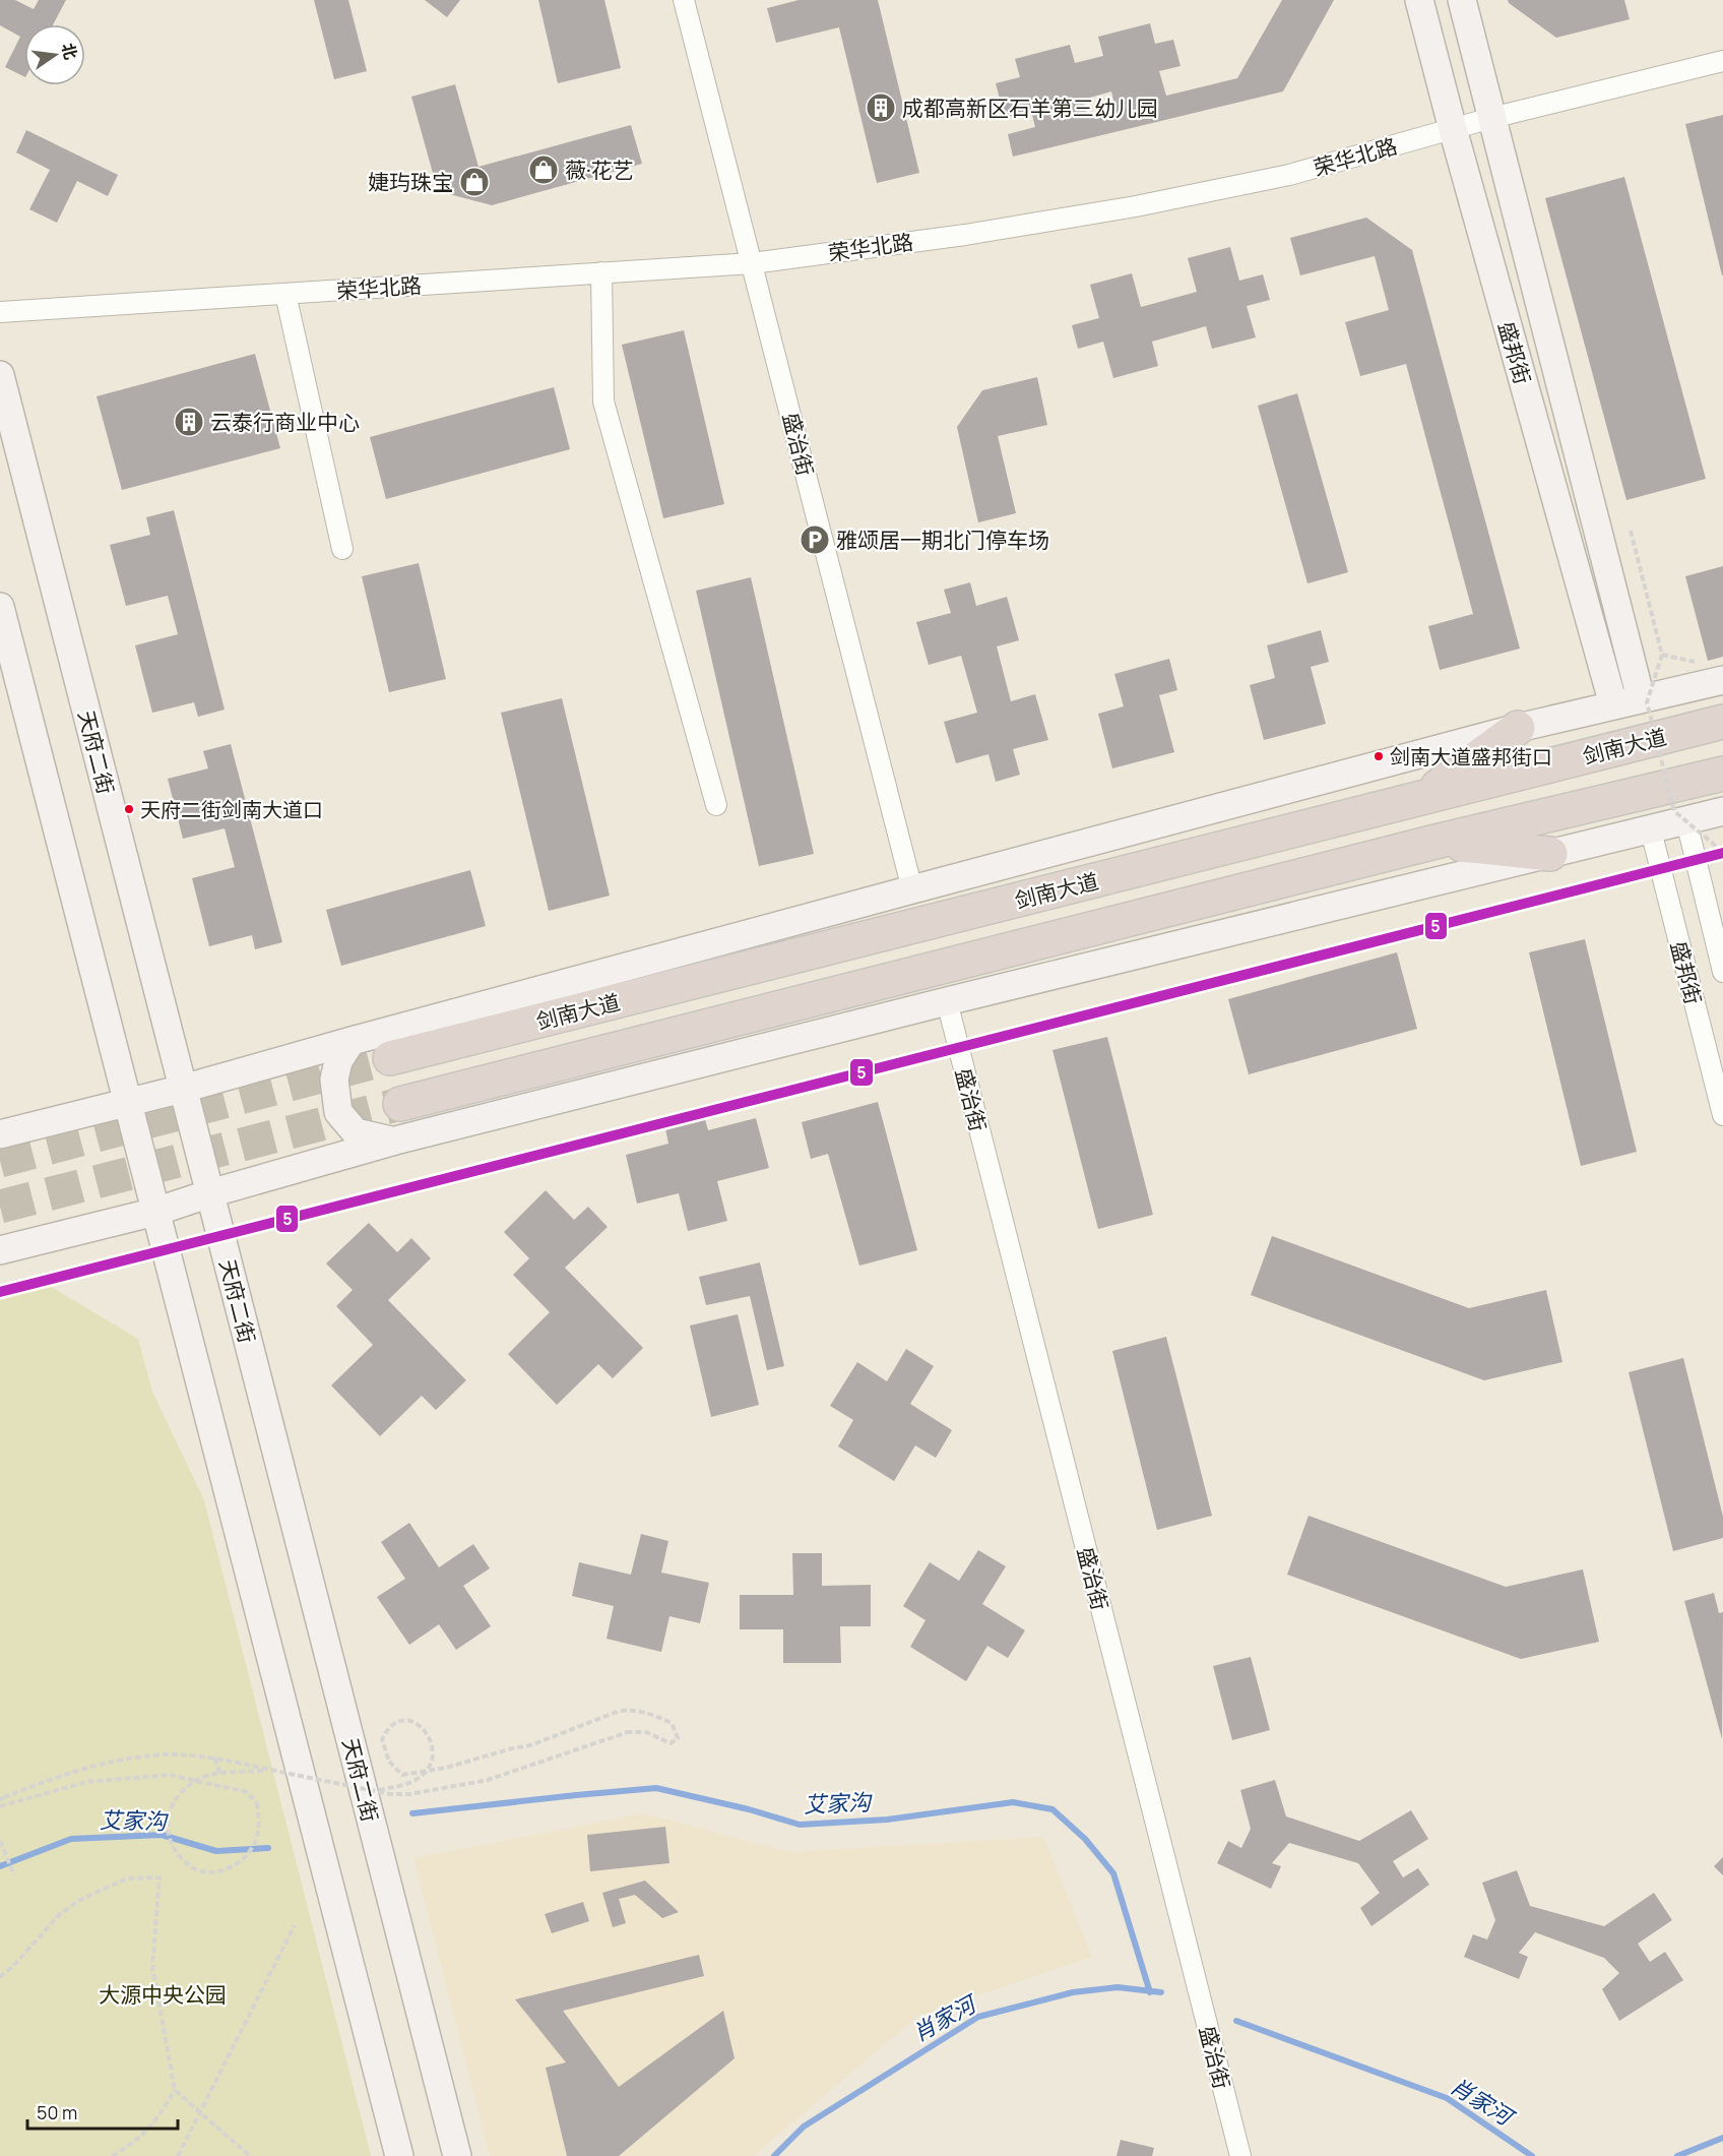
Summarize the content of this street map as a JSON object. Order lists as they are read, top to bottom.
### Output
{
  "streets": {
    "highway": ["剑南大道"],
    "main road": ["盛邦街", "天府二街"],
    "street": ["荣华北路", "盛治街"]
  },
  "crossings": [
    ["荣华北路", "盛邦街"],
    ["荣华北路", "盛治街"]
  ],
  "water": ["艾家沟", "肖家河"],
  "parks": ["大源中央公园"],
  "places": {
    "building": ["成都高新区石羊第三幼儿园", "云泰行商业中心"],
    "shop": ["薇·花艺", "婕玙珠宝"],
    "parking": ["雅颂居一期北门停车场"],
    "other": ["剑南大道盛邦街口", "天府二街剑南大道口"]
  },
  "lines": ["transit line 5"],
  "scale_bar": "50 m",
  "north": "right"
}
